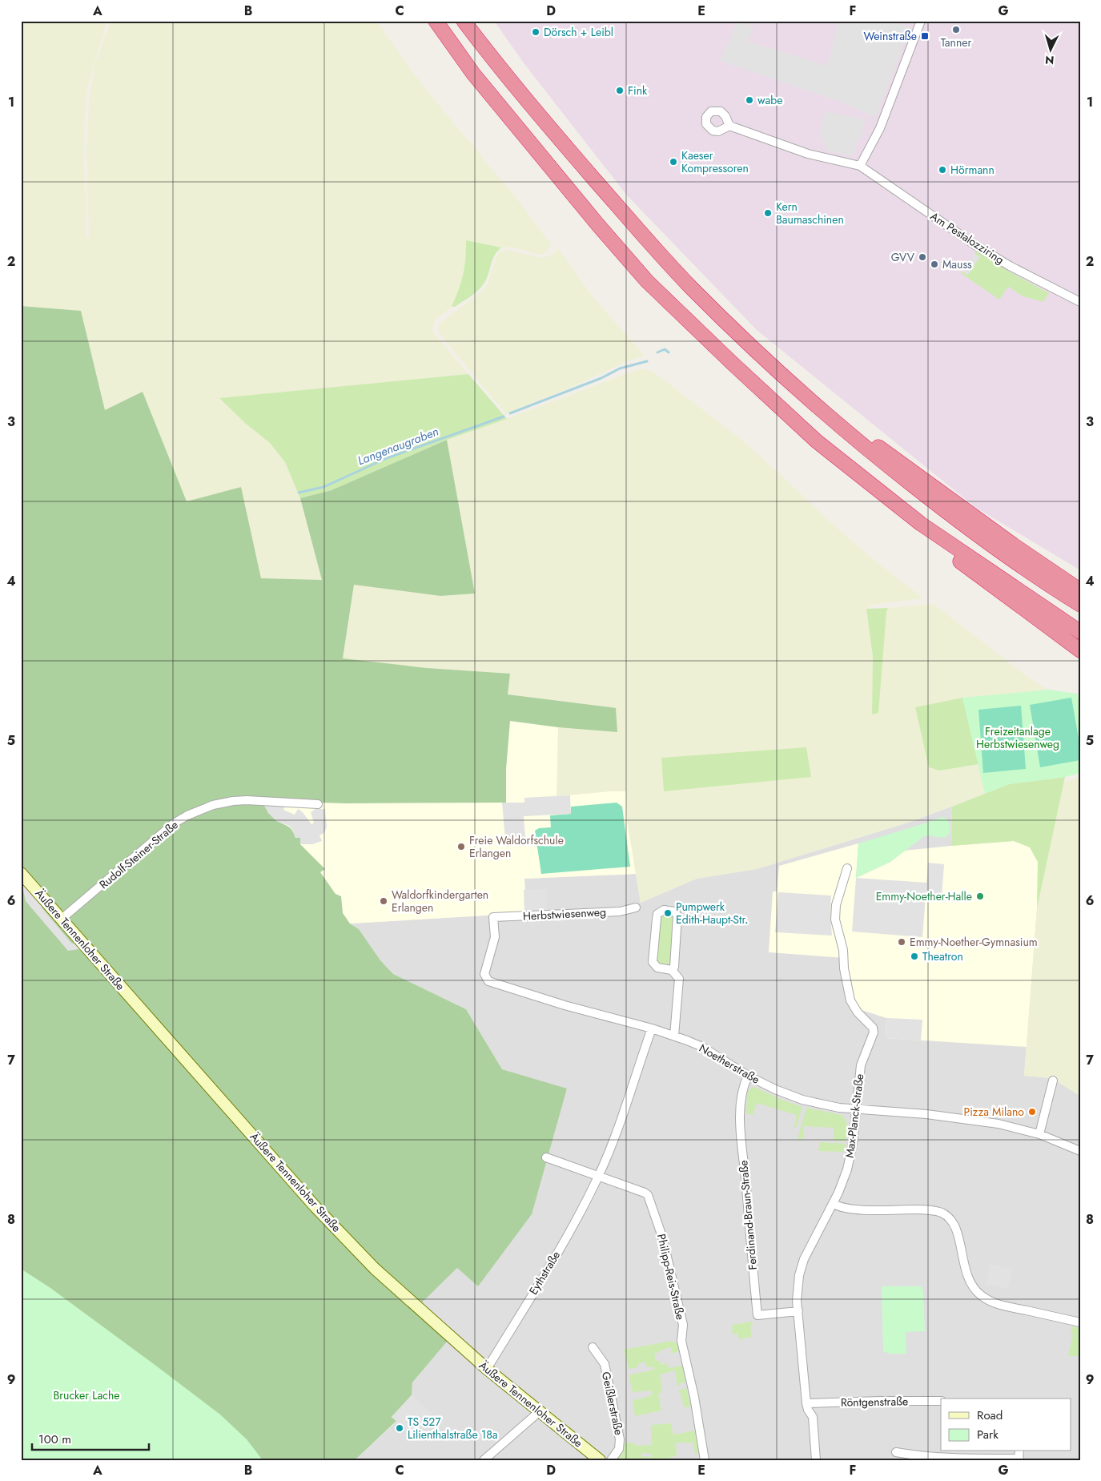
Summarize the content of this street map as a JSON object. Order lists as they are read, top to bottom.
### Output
{
  "streets": {
    "street": [
      "Am Pestalozziring",
      "Rudolf-Steiner-Straße",
      "Herbstwiesenweg",
      "Äußere Tennenloher Straße",
      "Noetherstraße",
      "Max-Planck-Straße",
      "Ferdinand-Braun-Straße",
      "Eythstraße",
      "Philipp-Reis-Straße",
      "Röntgenstraße",
      "Geißlerstraße"
    ]
  },
  "crossings": [
    ["Rudolf-Steiner-Straße", "Äußere Tennenloher Straße"],
    ["Herbstwiesenweg", "Noetherstraße"],
    ["Äußere Tennenloher Straße", "Eythstraße"],
    ["Noetherstraße", "Max-Planck-Straße"],
    ["Noetherstraße", "Ferdinand-Braun-Straße"],
    ["Noetherstraße", "Eythstraße"],
    ["Max-Planck-Straße", "Ferdinand-Braun-Straße"],
    ["Max-Planck-Straße", "Röntgenstraße"],
    ["Eythstraße", "Philipp-Reis-Straße"]
  ],
  "water": ["Langenaugraben"],
  "parks": ["Freizeitanlage Herbstwiesenweg", "Brucker Lache"],
  "places": {
    "other": [
      "Tanner",
      "Dörsch + Leibl",
      "Fink",
      "wabe",
      "Kaeser Kompressoren",
      "Hörmann",
      "Kern Baumaschinen",
      "GVV",
      "Mauss",
      "Freie Waldorfschule Erlangen",
      "Emmy-Noether-Halle",
      "Waldorfkindergarten Erlangen",
      "Pumpwerk Edith-Haupt-Str.",
      "Emmy-Noether-Gymnasium",
      "Theatron",
      "Pizza Milano",
      "TS 527 Lilienthalstraße 18a"
    ],
    "transit": ["Weinstraße"]
  },
  "legend": ["Road", "Park"],
  "scale_bar": "100 m",
  "north": "bottom",
  "grid": {
    "columns": [
      "A",
      "B",
      "C",
      "D",
      "E",
      "F",
      "G"
    ],
    "rows": [
      "1",
      "2",
      "3",
      "4",
      "5",
      "6",
      "7",
      "8",
      "9"
    ]
  }
}
